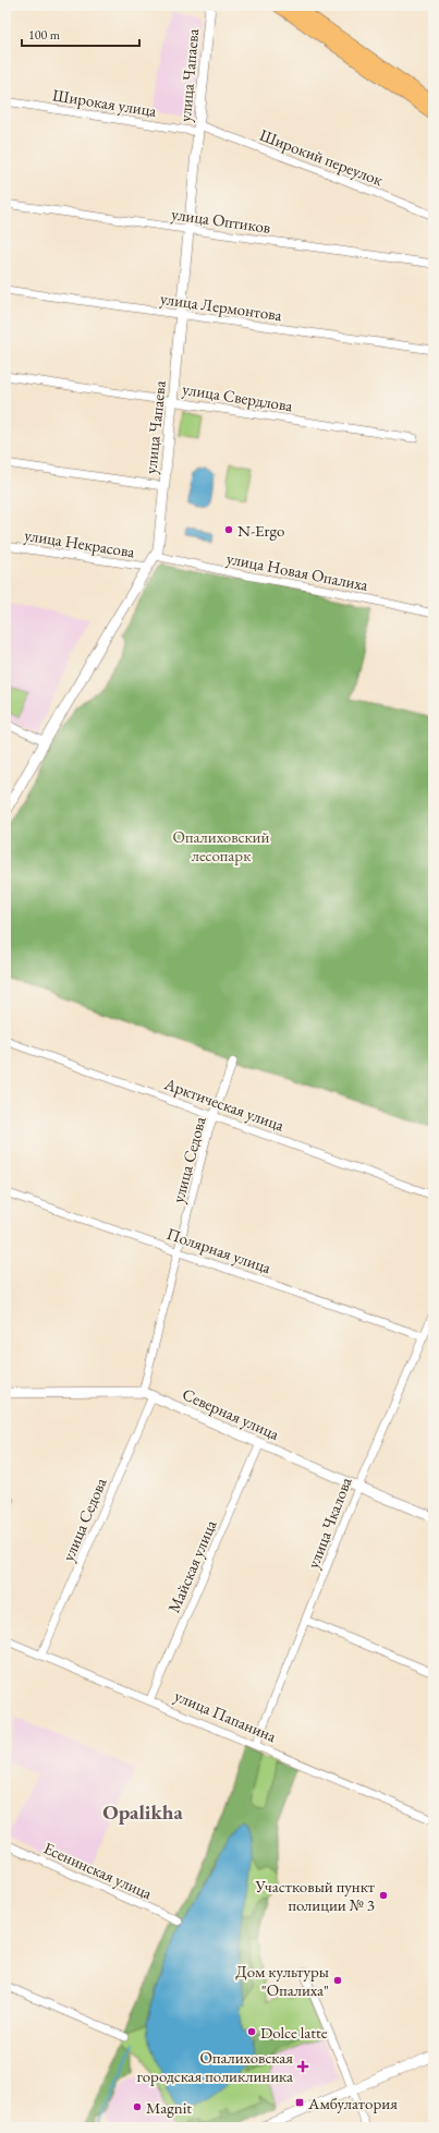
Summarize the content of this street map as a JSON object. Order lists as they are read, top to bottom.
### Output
{
  "streets": {
    "street": [
      "улица Чапаева",
      "Широкая улица",
      "Широкий переулок",
      "улица Оптиков",
      "улица Лермонтова",
      "улица Свердлова",
      "улица Некрасова",
      "улица Новая Опалиха",
      "Арктическая улица",
      "улица Седова",
      "Полярная улица",
      "Северная улица",
      "улица Чкалова",
      "Майская улица",
      "улица Папанина",
      "Есенинская улица"
    ]
  },
  "crossings": [
    ["улица Чапаева", "Широкая улица"],
    ["улица Чапаева", "Широкий переулок"],
    ["улица Чапаева", "улица Оптиков"],
    ["улица Чапаева", "улица Лермонтова"],
    ["улица Чапаева", "улица Свердлова"],
    ["улица Чапаева", "улица Некрасова"],
    ["улица Чапаева", "улица Новая Опалиха"],
    ["Широкая улица", "Широкий переулок"],
    ["Арктическая улица", "улица Седова"],
    ["улица Седова", "Полярная улица"],
    ["улица Седова", "Северная улица"],
    ["улица Седова", "улица Папанина"],
    ["Полярная улица", "улица Чкалова"],
    ["Северная улица", "улица Чкалова"],
    ["Северная улица", "Майская улица"],
    ["улица Чкалова", "улица Папанина"],
    ["Майская улица", "улица Папанина"]
  ],
  "districts": ["Opalikha"],
  "parks": ["Опалиховский лесопарк"],
  "places": {
    "other": [
      "N-Ergo",
      "Участковый пункт полиции № 3",
      "Дом культуры \"Опалиха\"",
      "Dolce latte",
      "Magnit"
    ],
    "health": ["Опалиховская городская поликлиника"],
    "transit": ["Амбулатория"]
  },
  "scale_bar": "100 m"
}
